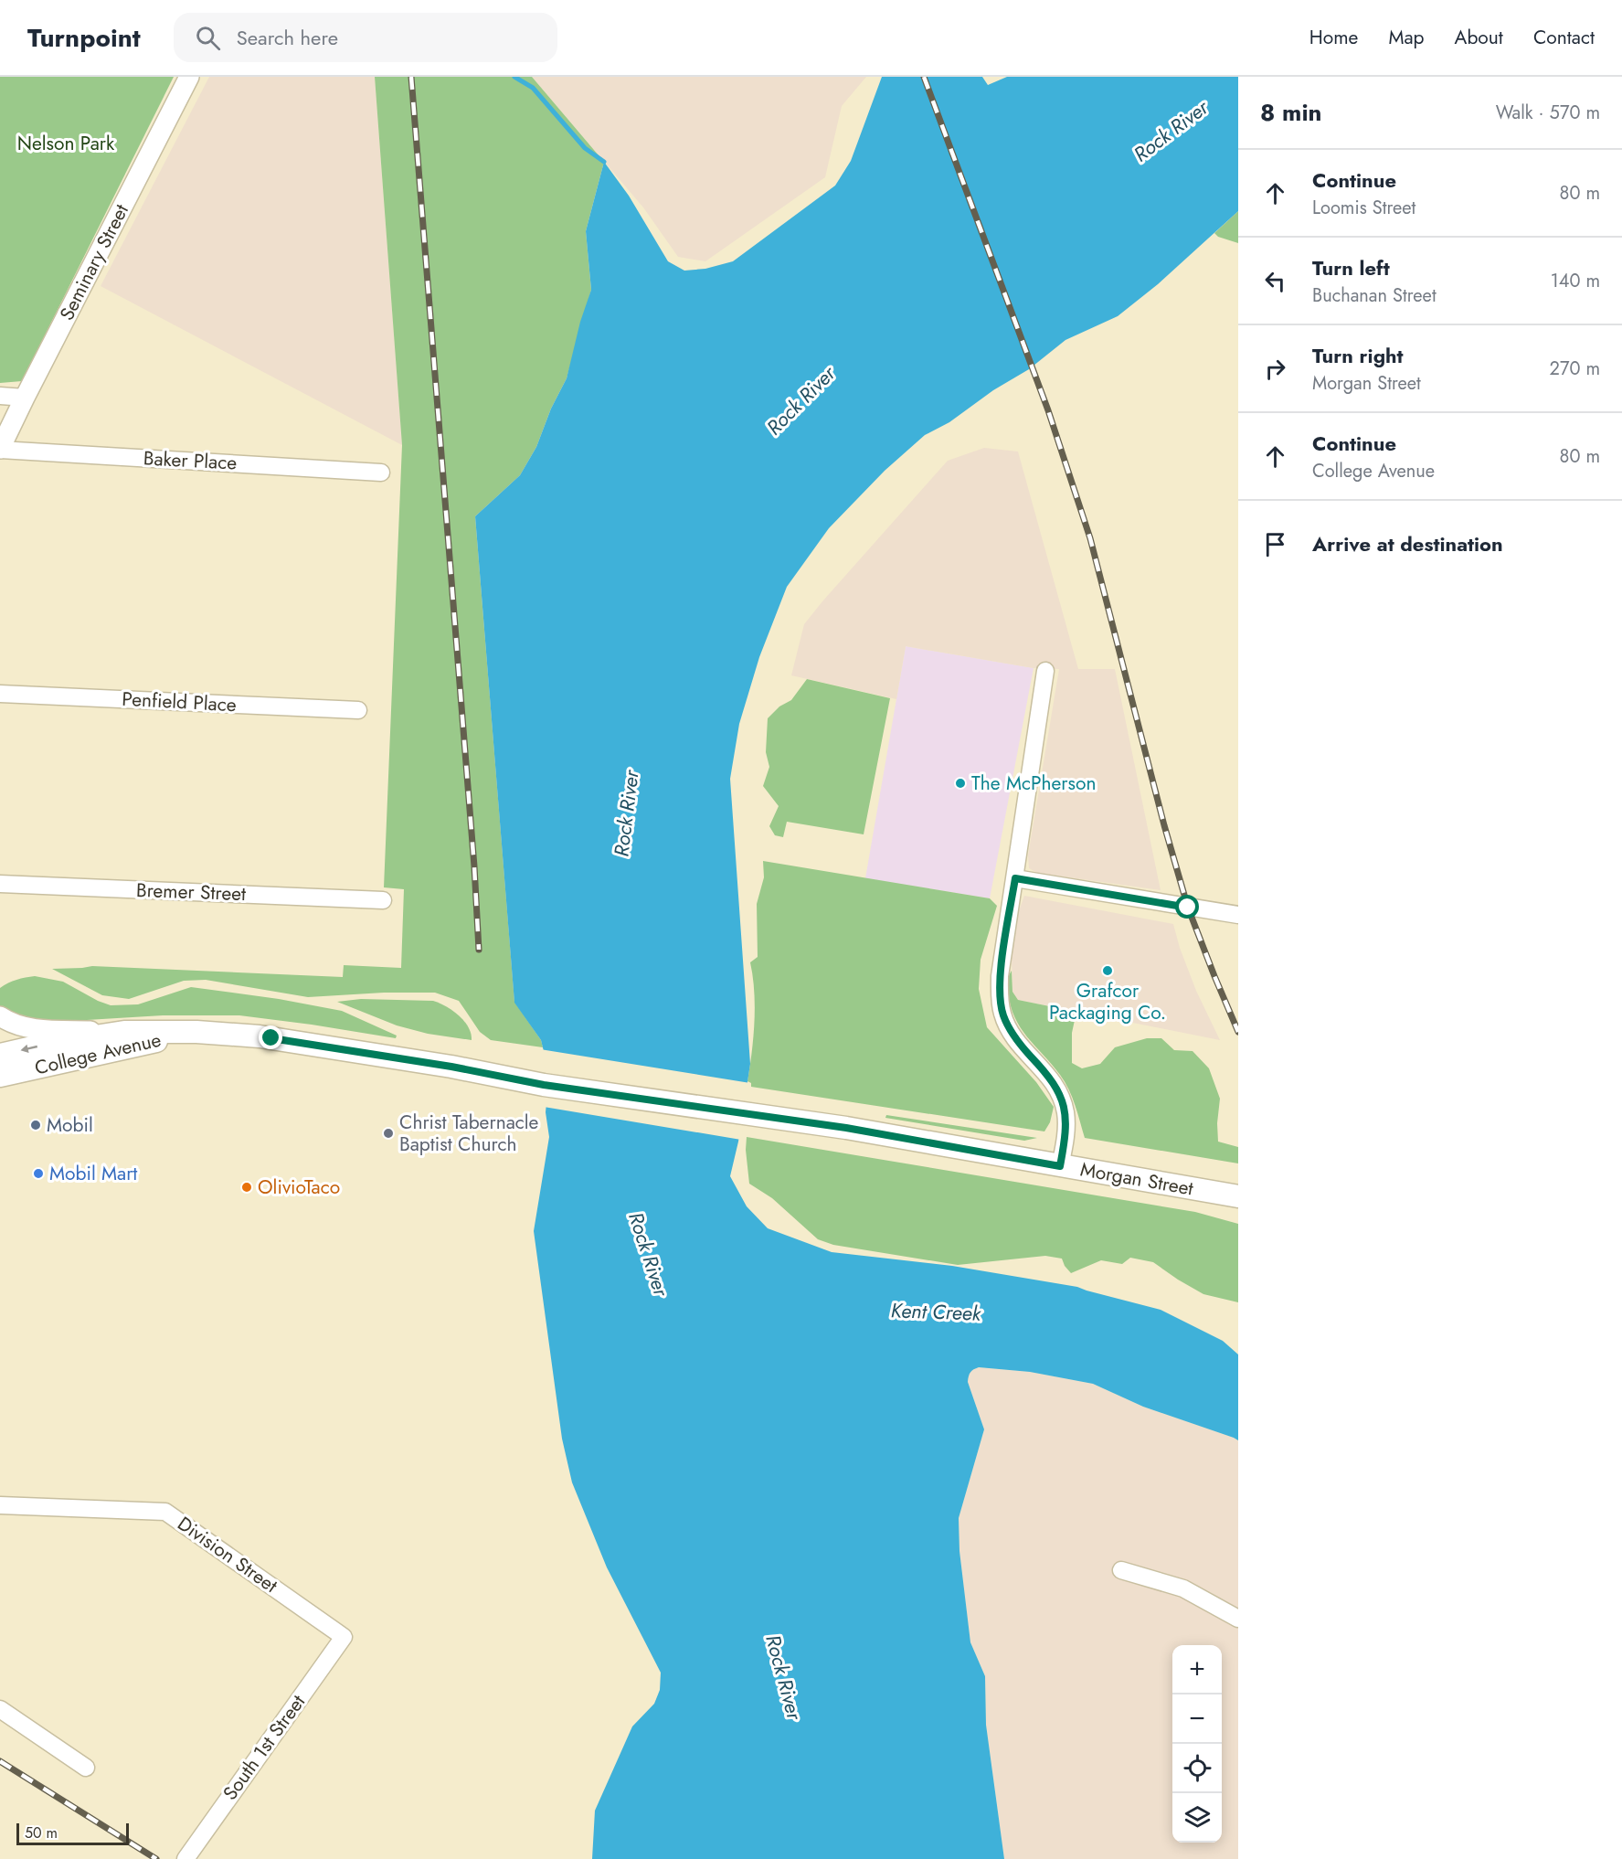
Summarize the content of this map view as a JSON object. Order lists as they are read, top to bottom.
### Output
{
  "streets": {
    "main road": ["College Avenue", "Morgan Street"],
    "street": [
      "Seminary Street",
      "Baker Place",
      "Penfield Place",
      "Bremer Street",
      "Division Street",
      "South 1st Street"
    ]
  },
  "crossings": [
    ["Seminary Street", "Baker Place"],
    ["College Avenue", "Morgan Street"],
    ["Division Street", "South 1st Street"]
  ],
  "water": ["Rock River", "Kent Creek"],
  "parks": ["Nelson Park"],
  "places": [
    "The McPherson",
    "Grafcor Packaging Co.",
    "Mobil",
    "Christ Tabernacle Baptist Church",
    "Mobil Mart",
    "OlivioTaco"
  ],
  "scale_bar": "50 m",
  "page": {
    "header": "Turnpoint",
    "search": "Search here",
    "nav": [
      "Home",
      "Map",
      "About",
      "Contact"
    ],
    "heading": ["8 min", "Walk · 570 m"],
    "list": [
      ["Continue", "Loomis Street", "80 m"],
      ["Turn left", "Buchanan Street", "140 m"],
      ["Turn right", "Morgan Street", "270 m"],
      ["Continue", "College Avenue", "80 m"],
      "Arrive at destination"
    ],
    "map_buttons": ["+", "−"],
    "scale": "50 m"
  }
}
